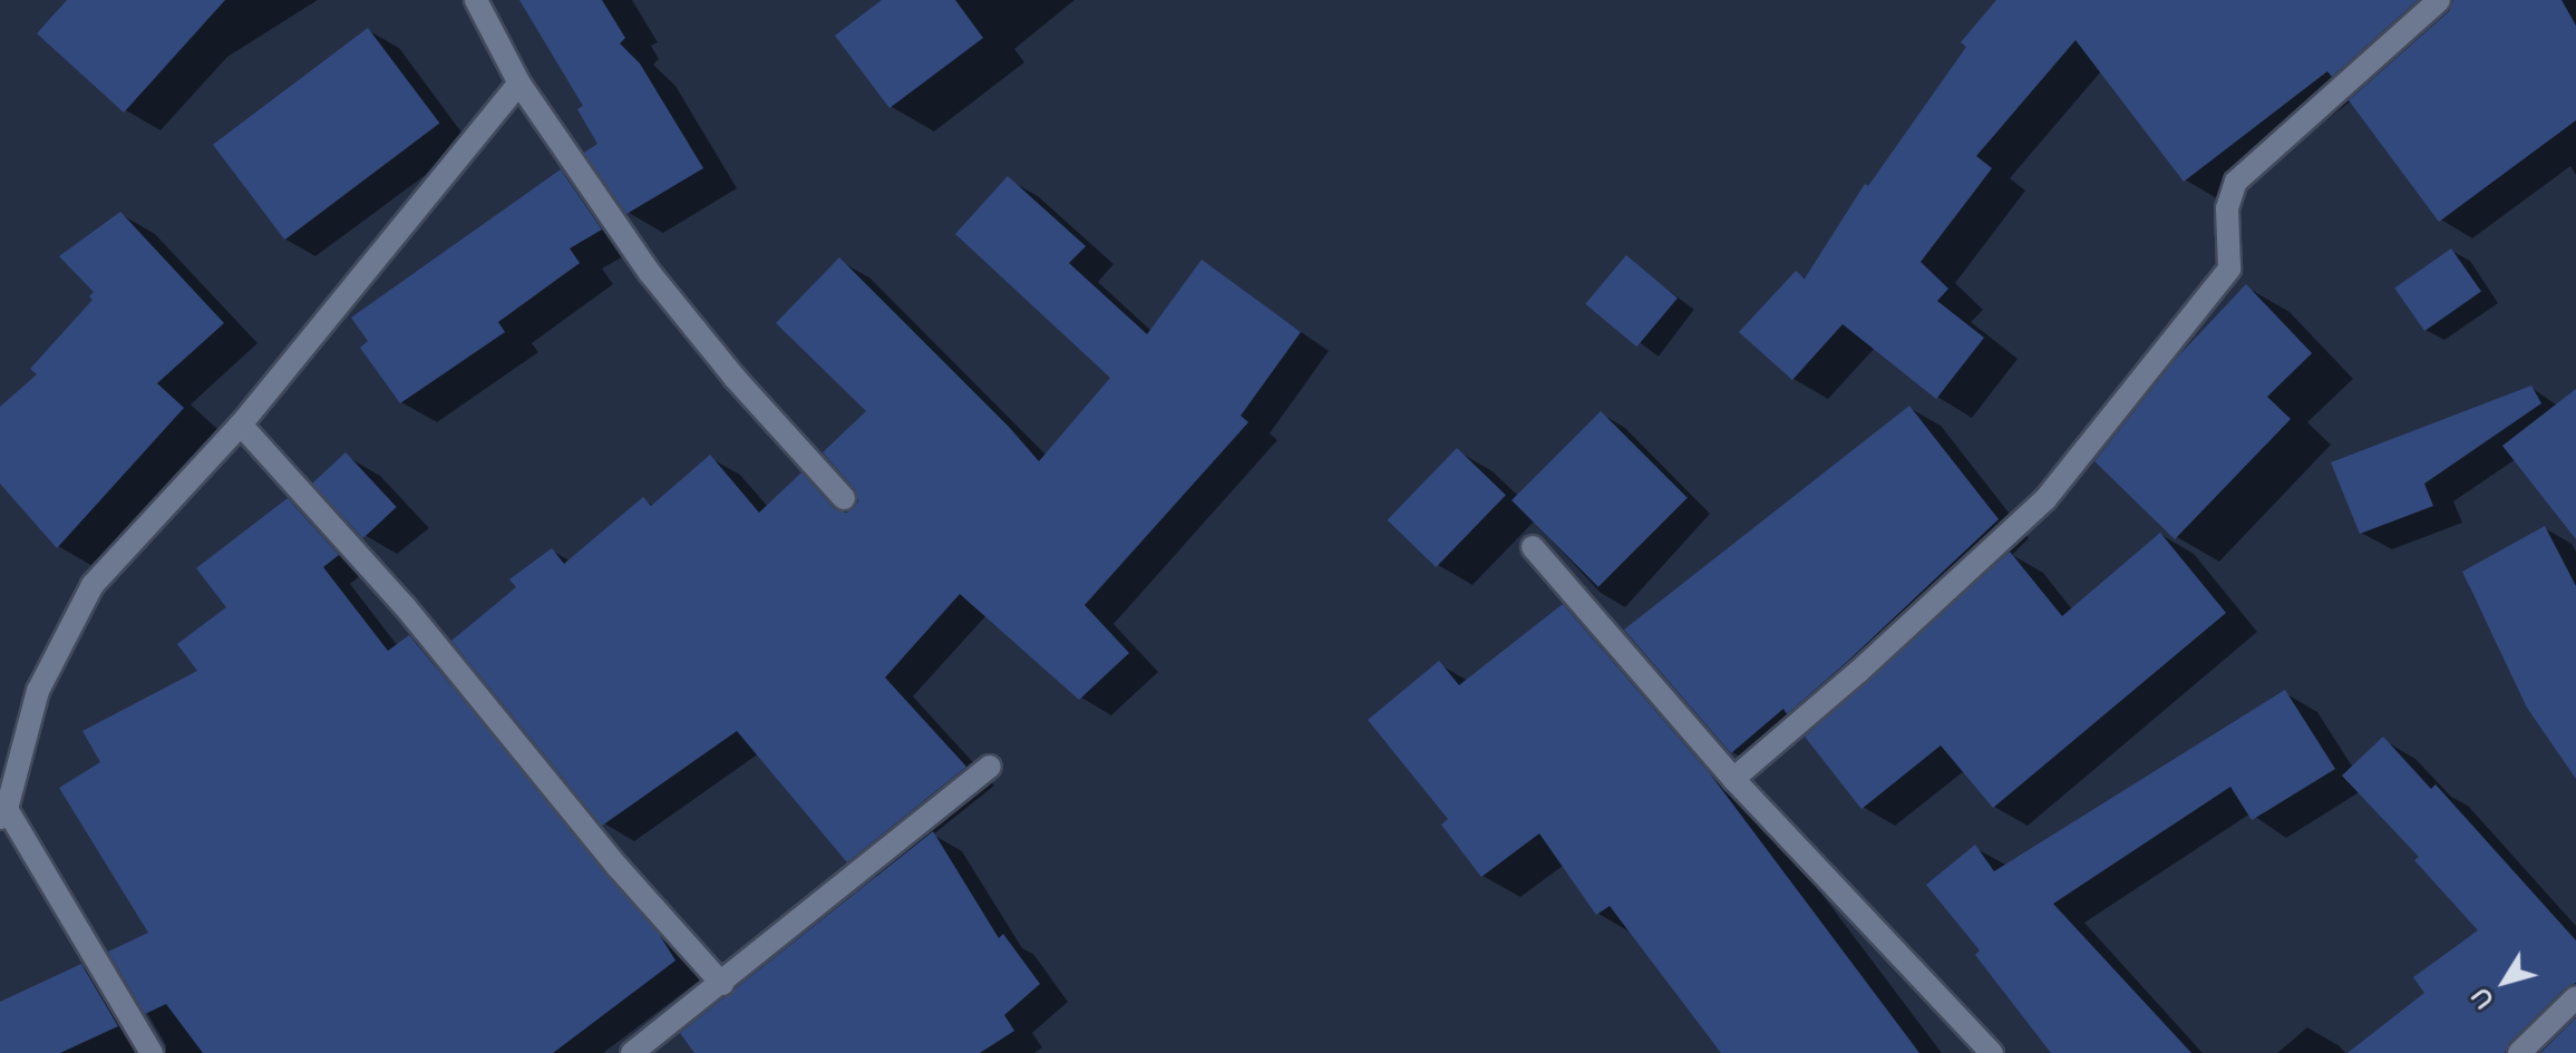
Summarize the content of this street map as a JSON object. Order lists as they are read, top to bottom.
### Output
{
  "north": "bottom left"
}
